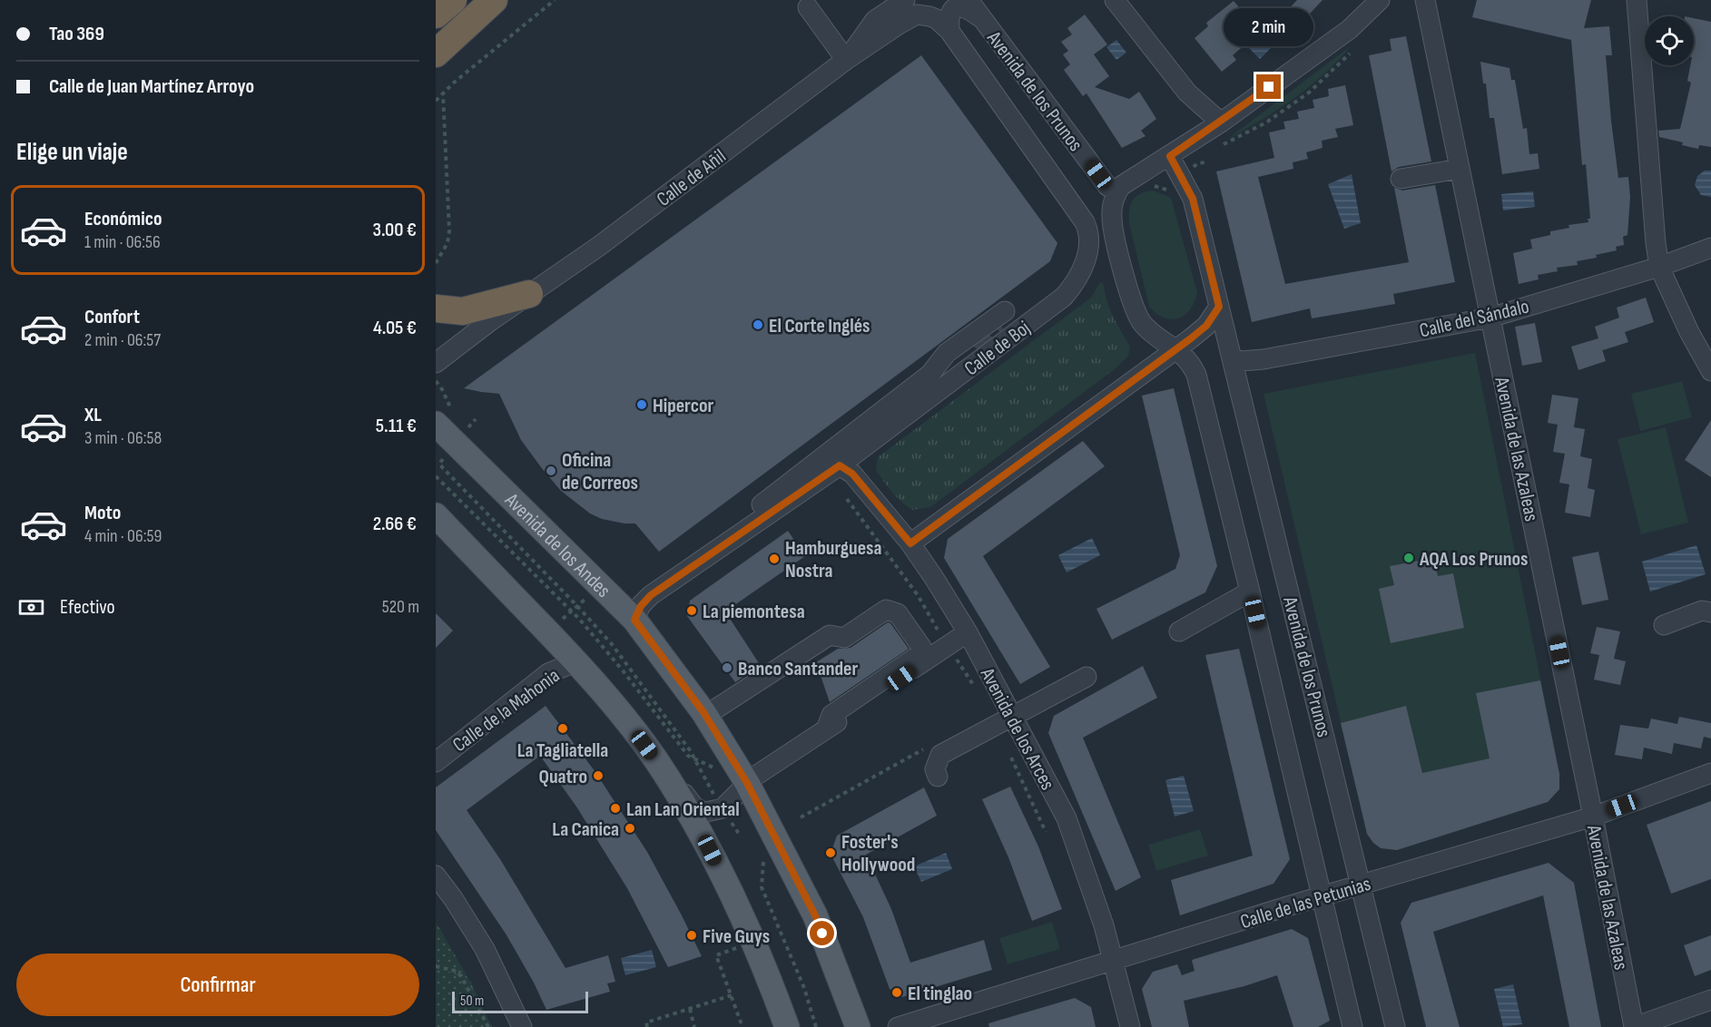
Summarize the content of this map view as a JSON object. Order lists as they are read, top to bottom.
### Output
{
  "streets": {
    "main road": ["Avenida de los Andes"],
    "street": [
      "Avenida de los Prunos",
      "Calle de Añil",
      "Calle del Sándalo",
      "Calle de Boj",
      "Avenida de las Azaleas",
      "Calle de la Mahonia",
      "Avenida de los Arces",
      "Calle de las Petunias"
    ]
  },
  "crossings": [
    ["Avenida de los Prunos", "Calle del Sándalo"],
    ["Avenida de los Prunos", "Calle de las Petunias"],
    ["Calle del Sándalo", "Avenida de las Azaleas"],
    ["Calle de Boj", "Avenida de los Andes"],
    ["Calle de Boj", "Avenida de los Arces"],
    ["Avenida de las Azaleas", "Calle de las Petunias"],
    ["Avenida de los Arces", "Calle de las Petunias"]
  ],
  "places": [
    "El Corte Inglés",
    "Hipercor",
    "Oficina de Correos",
    "AQA Los Prunos",
    "Hamburguesa Nostra",
    "La piemontesa",
    "Banco Santander",
    "La Tagliatella",
    "Quatro",
    "Lan Lan Oriental",
    "La Canica",
    "Foster's Hollywood",
    "Five Guys",
    "El tinglao"
  ],
  "scale_bar": "50 m",
  "page": {
    "banner": ["Tao 369", "Calle de Juan Martínez Arroyo"],
    "bubble": "2 min",
    "heading": "Elige un viaje",
    "list": [
      {
        "name": "Económico",
        "note": "1 min · 06:56",
        "value": "3.00 €"
      },
      {
        "name": "Confort",
        "note": "2 min · 06:57",
        "value": "4.05 €"
      },
      {
        "name": "XL",
        "note": "3 min · 06:58",
        "value": "5.11 €"
      },
      {
        "name": "Moto",
        "note": "4 min · 06:59",
        "value": "2.66 €"
      }
    ],
    "pay": ["Efectivo", "520 m"],
    "buttons": "Confirmar",
    "scale": "50 m"
  }
}
